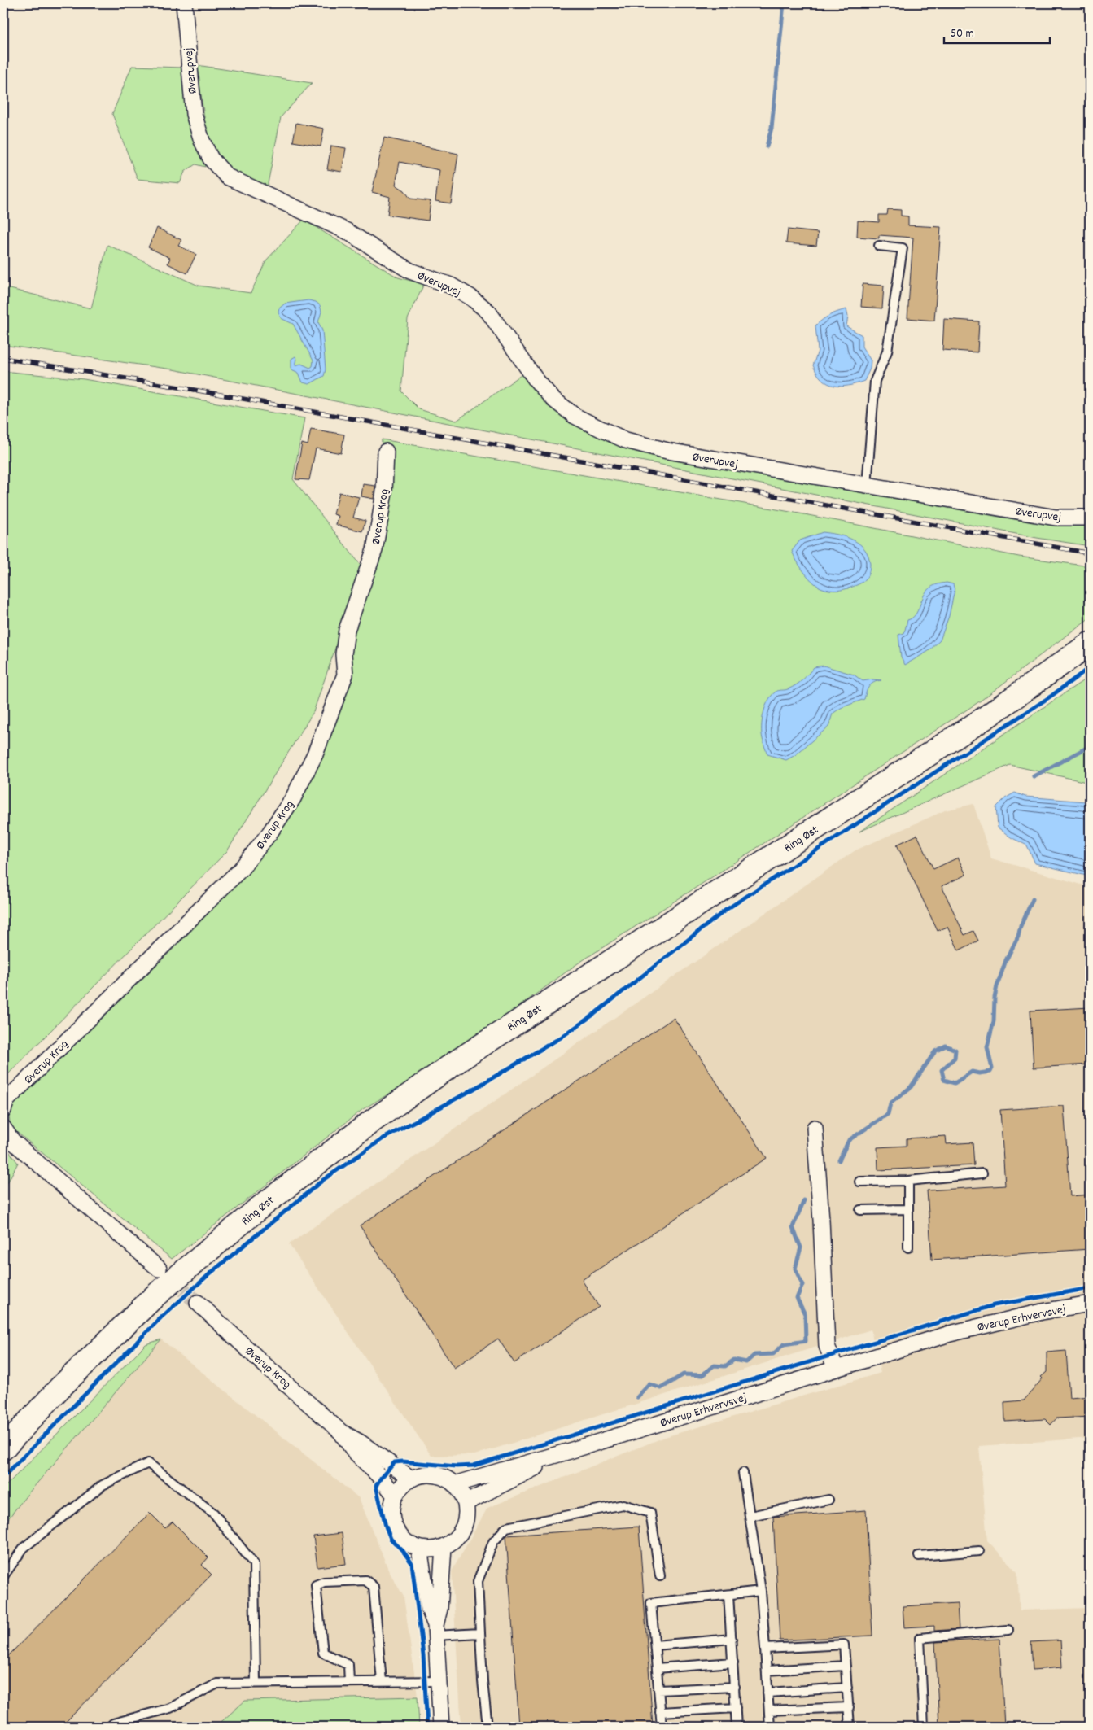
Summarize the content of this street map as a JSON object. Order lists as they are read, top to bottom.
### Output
{
  "streets": {
    "main road": ["Ring Øst"],
    "street": ["Øverupvej", "Øverup Krog", "Øverup Erhvervsvej"]
  },
  "crossings": [
    ["Øverup Krog", "Øverup Erhvervsvej"]
  ],
  "scale_bar": "50 m"
}
